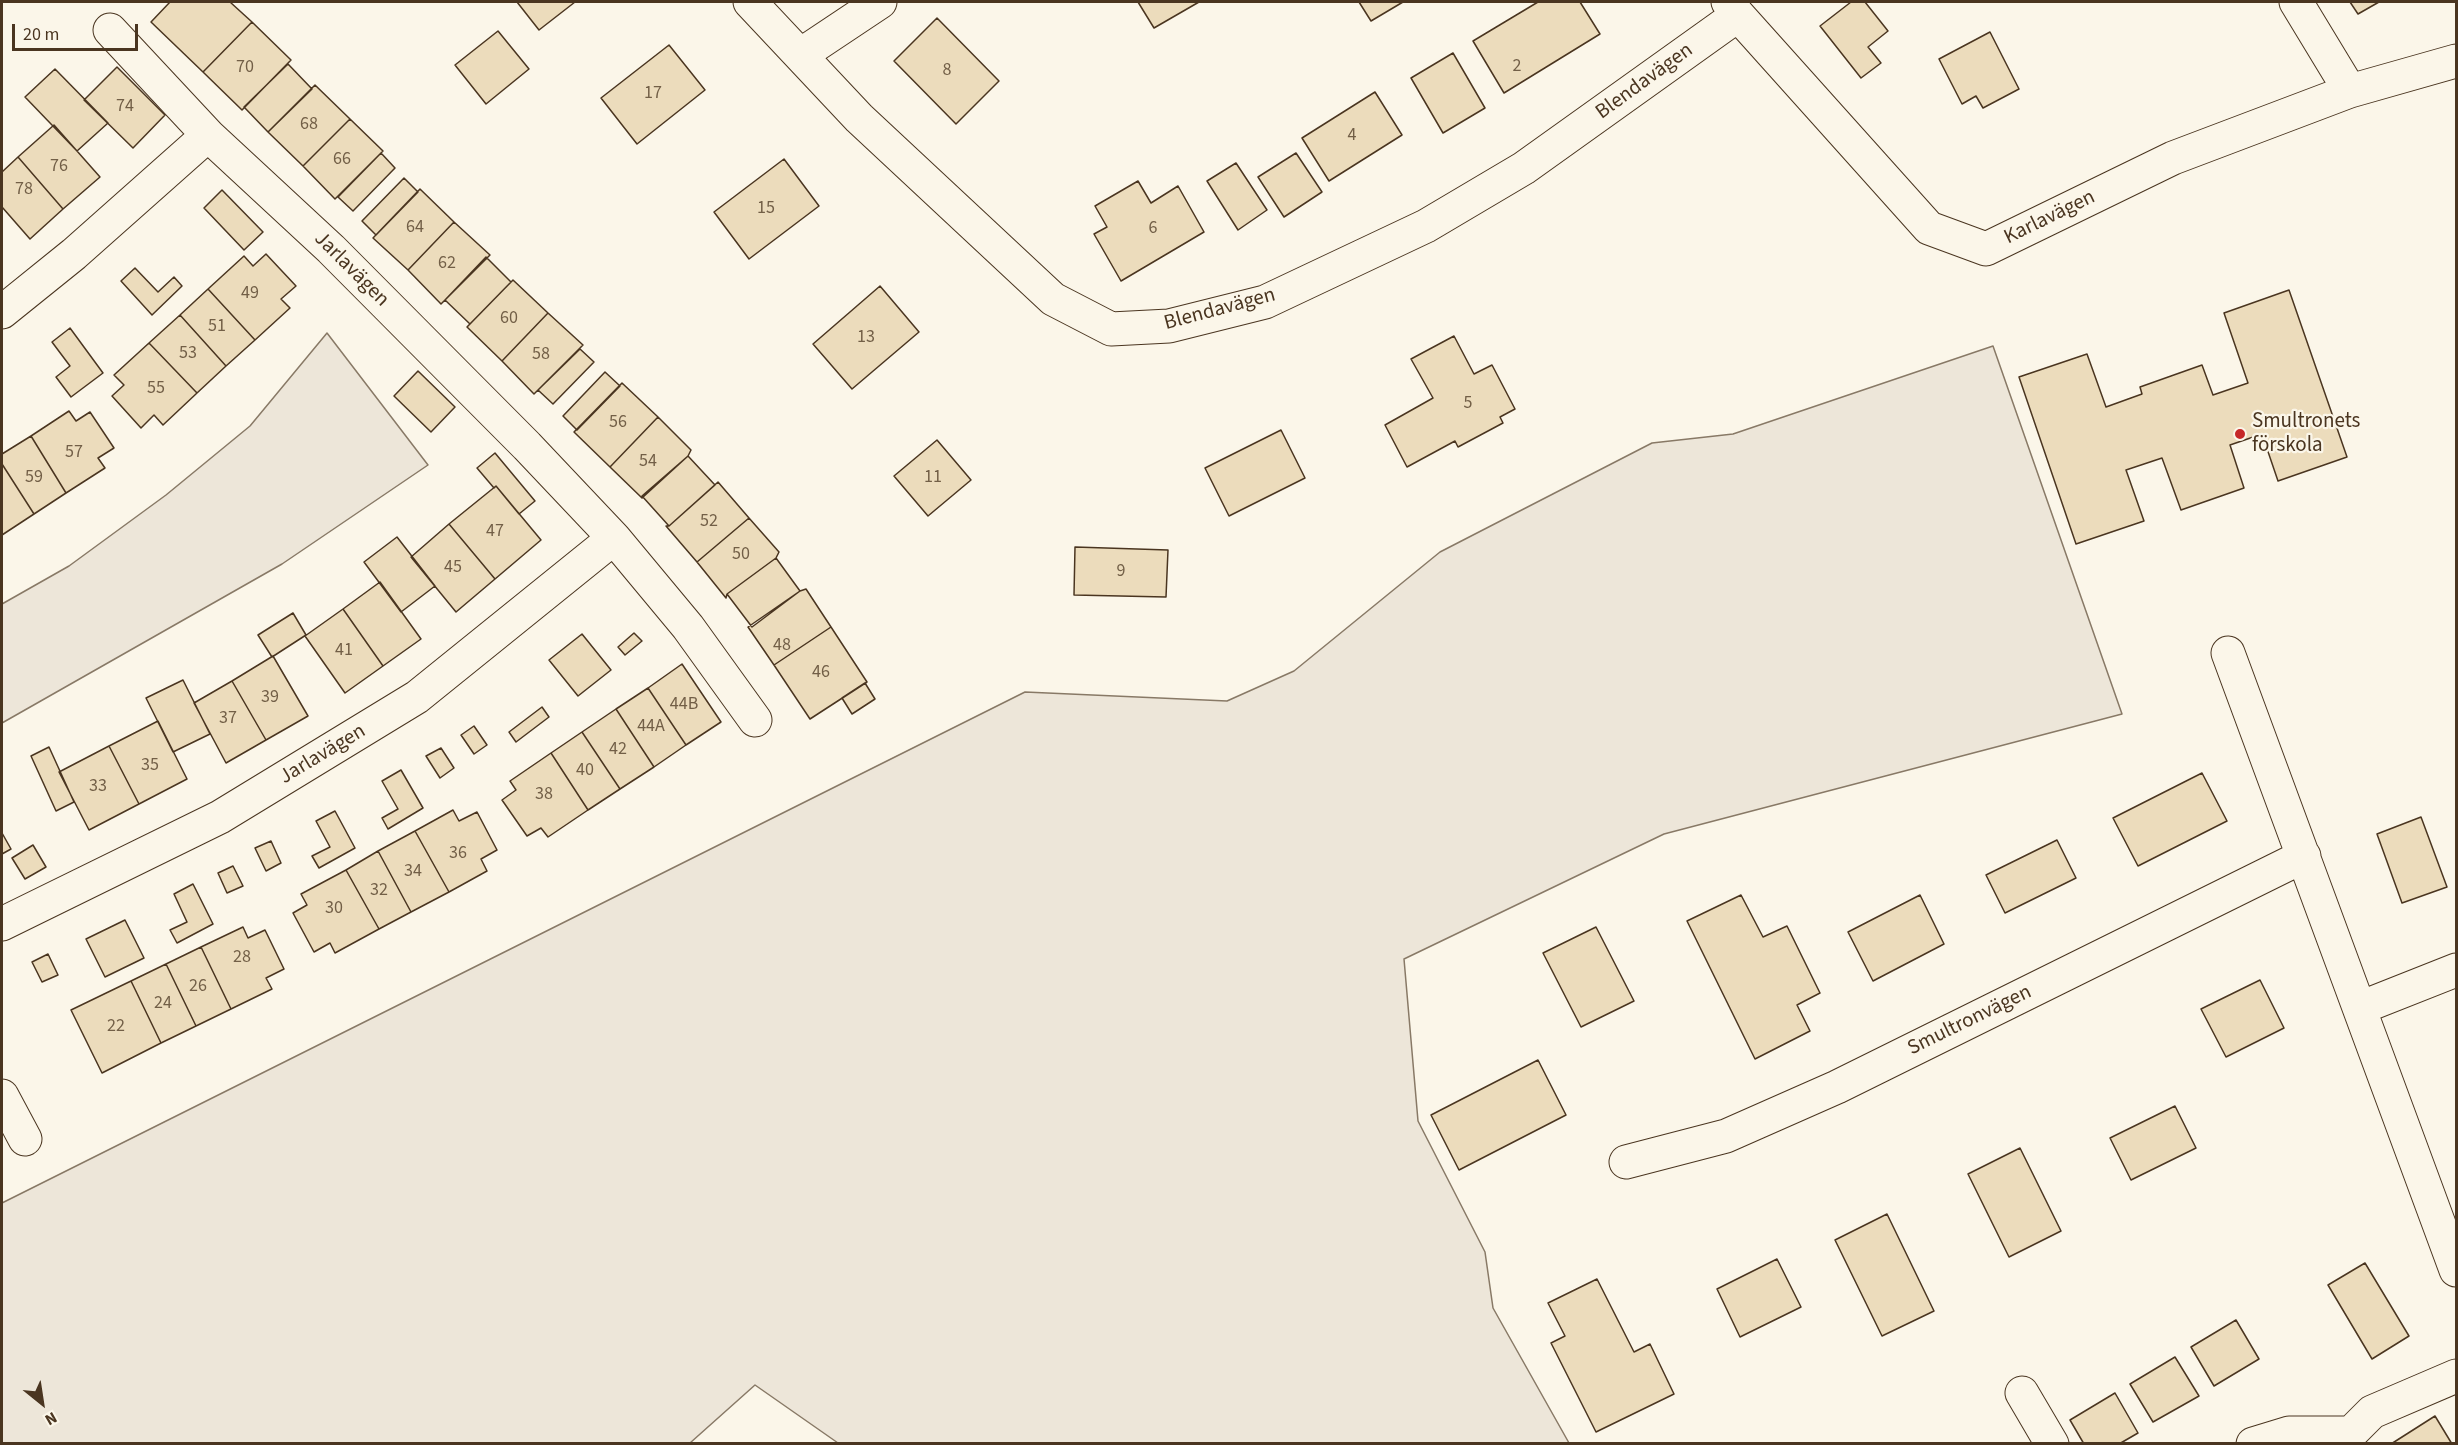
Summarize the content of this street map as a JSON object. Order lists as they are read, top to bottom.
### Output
{
  "streets": {
    "street": [
      "Blendavägen",
      "Karlavägen",
      "Jarlavägen",
      "Smultronvägen"
    ]
  },
  "crossings": [
    ["Blendavägen", "Karlavägen"]
  ],
  "places": ["Smultronets förskola"],
  "house_numbers": [
    "2",
    "70",
    "8",
    "17",
    "74",
    "68",
    "4",
    "66",
    "76",
    "78",
    "15",
    "64",
    "6",
    "62",
    "49",
    "60",
    "51",
    "13",
    "53",
    "58",
    "55",
    "5",
    "56",
    "57",
    "54",
    "59",
    "11",
    "52",
    "47",
    "50",
    "45",
    "9",
    "48",
    "41",
    "46",
    "39",
    "44B",
    "37",
    "44A",
    "42",
    "35",
    "40",
    "33",
    "38",
    "36",
    "34",
    "32",
    "30",
    "28",
    "26",
    "24",
    "22"
  ],
  "scale_bar": "20 m",
  "north": "bottom right"
}
